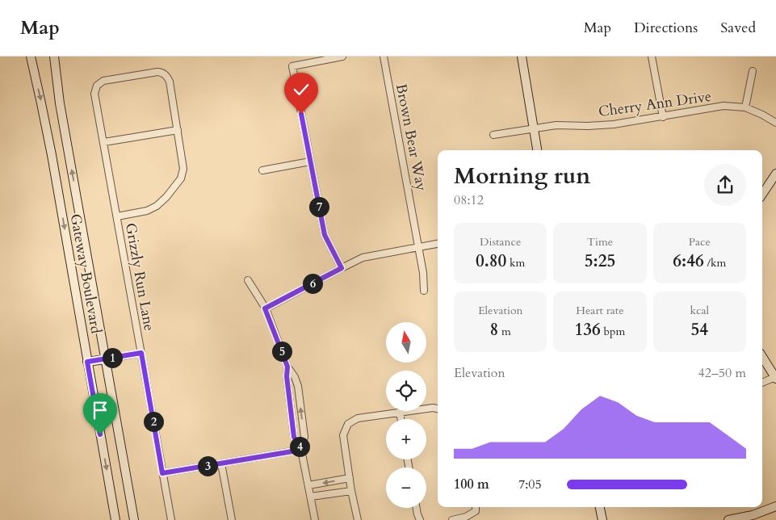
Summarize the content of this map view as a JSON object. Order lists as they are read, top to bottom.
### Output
{
  "streets": {
    "street": [
      "Cherry Ann Drive",
      "Brown Bear Way",
      "Gateway Boulevard",
      "Grizzly Run Lane"
    ]
  },
  "north": "top",
  "page": {
    "header": "Map",
    "nav": ["Map", "Directions", "Saved"],
    "heading": ["Morning run", "08:12"],
    "pins": [
      "7",
      "6",
      "5",
      "1",
      "2",
      "4",
      "3"
    ],
    "stats": [
      ["Distance", "0.80 km"],
      ["Time", "5:25"],
      ["Pace", "6:46 /km"],
      ["Elevation", "8 m"],
      ["Heart rate", "136 bpm"],
      ["kcal", "54"]
    ],
    "map_buttons": ["+", "−"],
    "chart": ["Elevation", "42–50 m"],
    "list": [
      {
        "name": "100 m",
        "note": "7:05"
      }
    ]
  }
}
